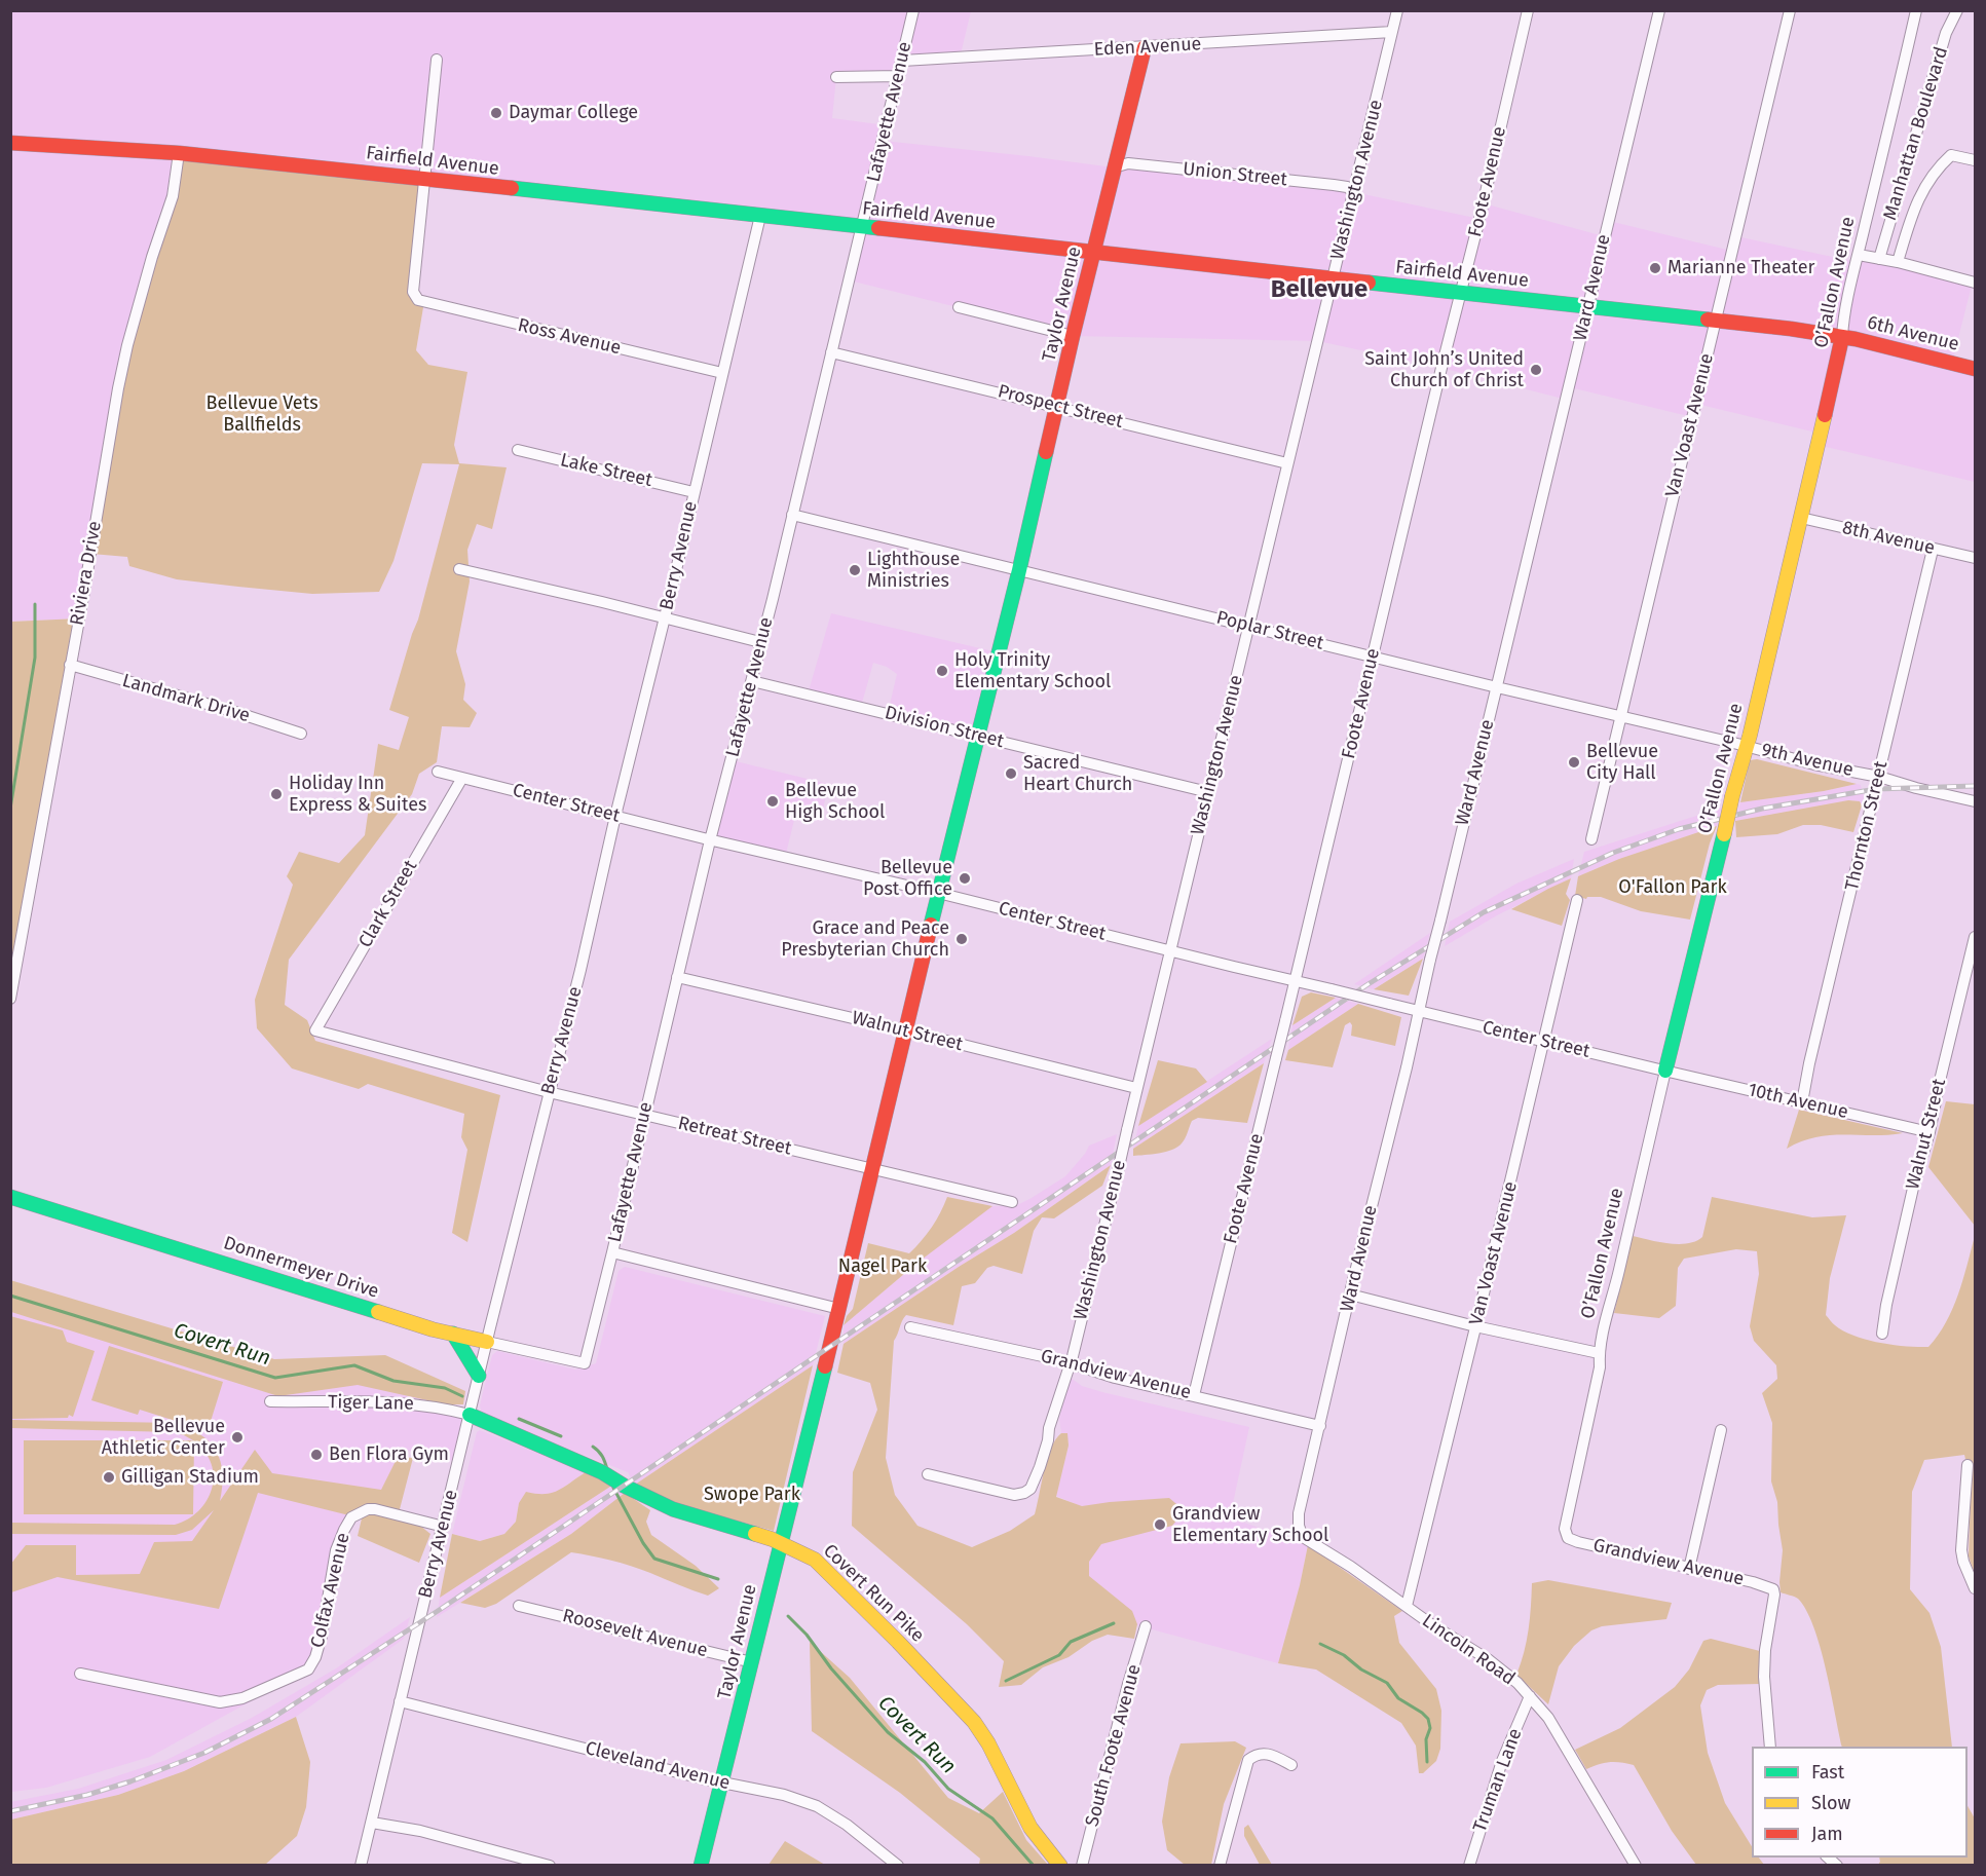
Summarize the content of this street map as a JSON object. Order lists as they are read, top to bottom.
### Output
{
  "streets": {
    "street": [
      "Eden Avenue",
      "Lafayette Avenue",
      "Manhattan Boulevard",
      "Fairfield Avenue",
      "Union Street",
      "Washington Avenue",
      "Foote Avenue",
      "O’Fallon Avenue",
      "Ward Avenue",
      "Taylor Avenue",
      "6th Avenue",
      "Ross Avenue",
      "Prospect Street",
      "Van Voast Avenue",
      "Lake Street",
      "8th Avenue",
      "Berry Avenue",
      "Riviera Drive",
      "Poplar Street",
      "Landmark Drive",
      "Division Street",
      "9th Avenue",
      "Center Street",
      "Thornton Street",
      "Clark Street",
      "Walnut Street",
      "10th Avenue",
      "Retreat Street",
      "Donnermeyer Drive",
      "Grandview Avenue",
      "Tiger Lane",
      "Colfax Avenue",
      "Covert Run Pike",
      "Roosevelt Avenue",
      "Lincoln Road",
      "South Foote Avenue",
      "Cleveland Avenue",
      "Truman Lane"
    ]
  },
  "crossings": [
    ["Eden Avenue", "Lafayette Avenue"],
    ["Eden Avenue", "Washington Avenue"],
    ["Eden Avenue", "Taylor Avenue"],
    ["Lafayette Avenue", "Fairfield Avenue"],
    ["Lafayette Avenue", "Prospect Street"],
    ["Lafayette Avenue", "Poplar Street"],
    ["Lafayette Avenue", "Division Street"],
    ["Lafayette Avenue", "Center Street"],
    ["Lafayette Avenue", "Walnut Street"],
    ["Lafayette Avenue", "Retreat Street"],
    ["Lafayette Avenue", "Donnermeyer Drive"],
    ["Fairfield Avenue", "Washington Avenue"],
    ["Fairfield Avenue", "Foote Avenue"],
    ["Fairfield Avenue", "O’Fallon Avenue"],
    ["Fairfield Avenue", "Ward Avenue"],
    ["Fairfield Avenue", "Taylor Avenue"],
    ["Fairfield Avenue", "6th Avenue"],
    ["Fairfield Avenue", "Ross Avenue"],
    ["Fairfield Avenue", "Van Voast Avenue"],
    ["Fairfield Avenue", "Berry Avenue"],
    ["Fairfield Avenue", "Riviera Drive"],
    ["Union Street", "Washington Avenue"],
    ["Union Street", "Taylor Avenue"],
    ["Washington Avenue", "Prospect Street"],
    ["Washington Avenue", "Poplar Street"],
    ["Washington Avenue", "Division Street"],
    ["Washington Avenue", "Center Street"],
    ["Washington Avenue", "Walnut Street"],
    ["Washington Avenue", "Grandview Avenue"],
    ["Foote Avenue", "Poplar Street"],
    ["Foote Avenue", "Center Street"],
    ["Foote Avenue", "Grandview Avenue"],
    ["O’Fallon Avenue", "6th Avenue"],
    ["O’Fallon Avenue", "8th Avenue"],
    ["O’Fallon Avenue", "Poplar Street"],
    ["O’Fallon Avenue", "9th Avenue"],
    ["O’Fallon Avenue", "Center Street"],
    ["O’Fallon Avenue", "10th Avenue"],
    ["O’Fallon Avenue", "Grandview Avenue"],
    ["Ward Avenue", "Poplar Street"],
    ["Ward Avenue", "Center Street"],
    ["Ward Avenue", "Grandview Avenue"],
    ["Ward Avenue", "Lincoln Road"],
    ["Taylor Avenue", "Prospect Street"],
    ["Taylor Avenue", "Poplar Street"],
    ["Taylor Avenue", "Division Street"],
    ["Taylor Avenue", "Center Street"],
    ["Taylor Avenue", "Walnut Street"],
    ["Taylor Avenue", "Retreat Street"],
    ["Taylor Avenue", "Covert Run Pike"],
    ["Taylor Avenue", "Roosevelt Avenue"],
    ["Taylor Avenue", "Cleveland Avenue"],
    ["Ross Avenue", "Berry Avenue"],
    ["Van Voast Avenue", "Poplar Street"],
    ["Van Voast Avenue", "Center Street"],
    ["Van Voast Avenue", "Lincoln Road"],
    ["Lake Street", "Berry Avenue"],
    ["8th Avenue", "Thornton Street"],
    ["Berry Avenue", "Center Street"],
    ["Berry Avenue", "Retreat Street"],
    ["Berry Avenue", "Donnermeyer Drive"],
    ["Berry Avenue", "Tiger Lane"],
    ["Berry Avenue", "Colfax Avenue"],
    ["Berry Avenue", "Covert Run Pike"],
    ["Berry Avenue", "Cleveland Avenue"],
    ["Riviera Drive", "Landmark Drive"],
    ["Poplar Street", "9th Avenue"],
    ["9th Avenue", "Thornton Street"],
    ["Center Street", "Clark Street"],
    ["Center Street", "10th Avenue"],
    ["Thornton Street", "10th Avenue"],
    ["Clark Street", "Retreat Street"],
    ["Walnut Street", "10th Avenue"],
    ["Tiger Lane", "Covert Run Pike"],
    ["Lincoln Road", "Truman Lane"]
  ],
  "districts": ["Bellevue"],
  "water": ["Covert Run"],
  "parks": [
    "Bellevue Vets Ballfields",
    "O'Fallon Park",
    "Nagel Park",
    "Swope Park"
  ],
  "places": [
    "Daymar College",
    "Marianne Theater",
    "Saint John’s United Church of Christ",
    "Lighthouse Ministries",
    "Holy Trinity Elementary School",
    "Bellevue City Hall",
    "Sacred Heart Church",
    "Holiday Inn Express & Suites",
    "Bellevue High School",
    "Bellevue Post Office",
    "Grace and Peace Presbyterian Church",
    "Bellevue Athletic Center",
    "Ben Flora Gym",
    "Gilligan Stadium",
    "Grandview Elementary School"
  ],
  "legend": ["Fast", "Slow", "Jam"]
}
